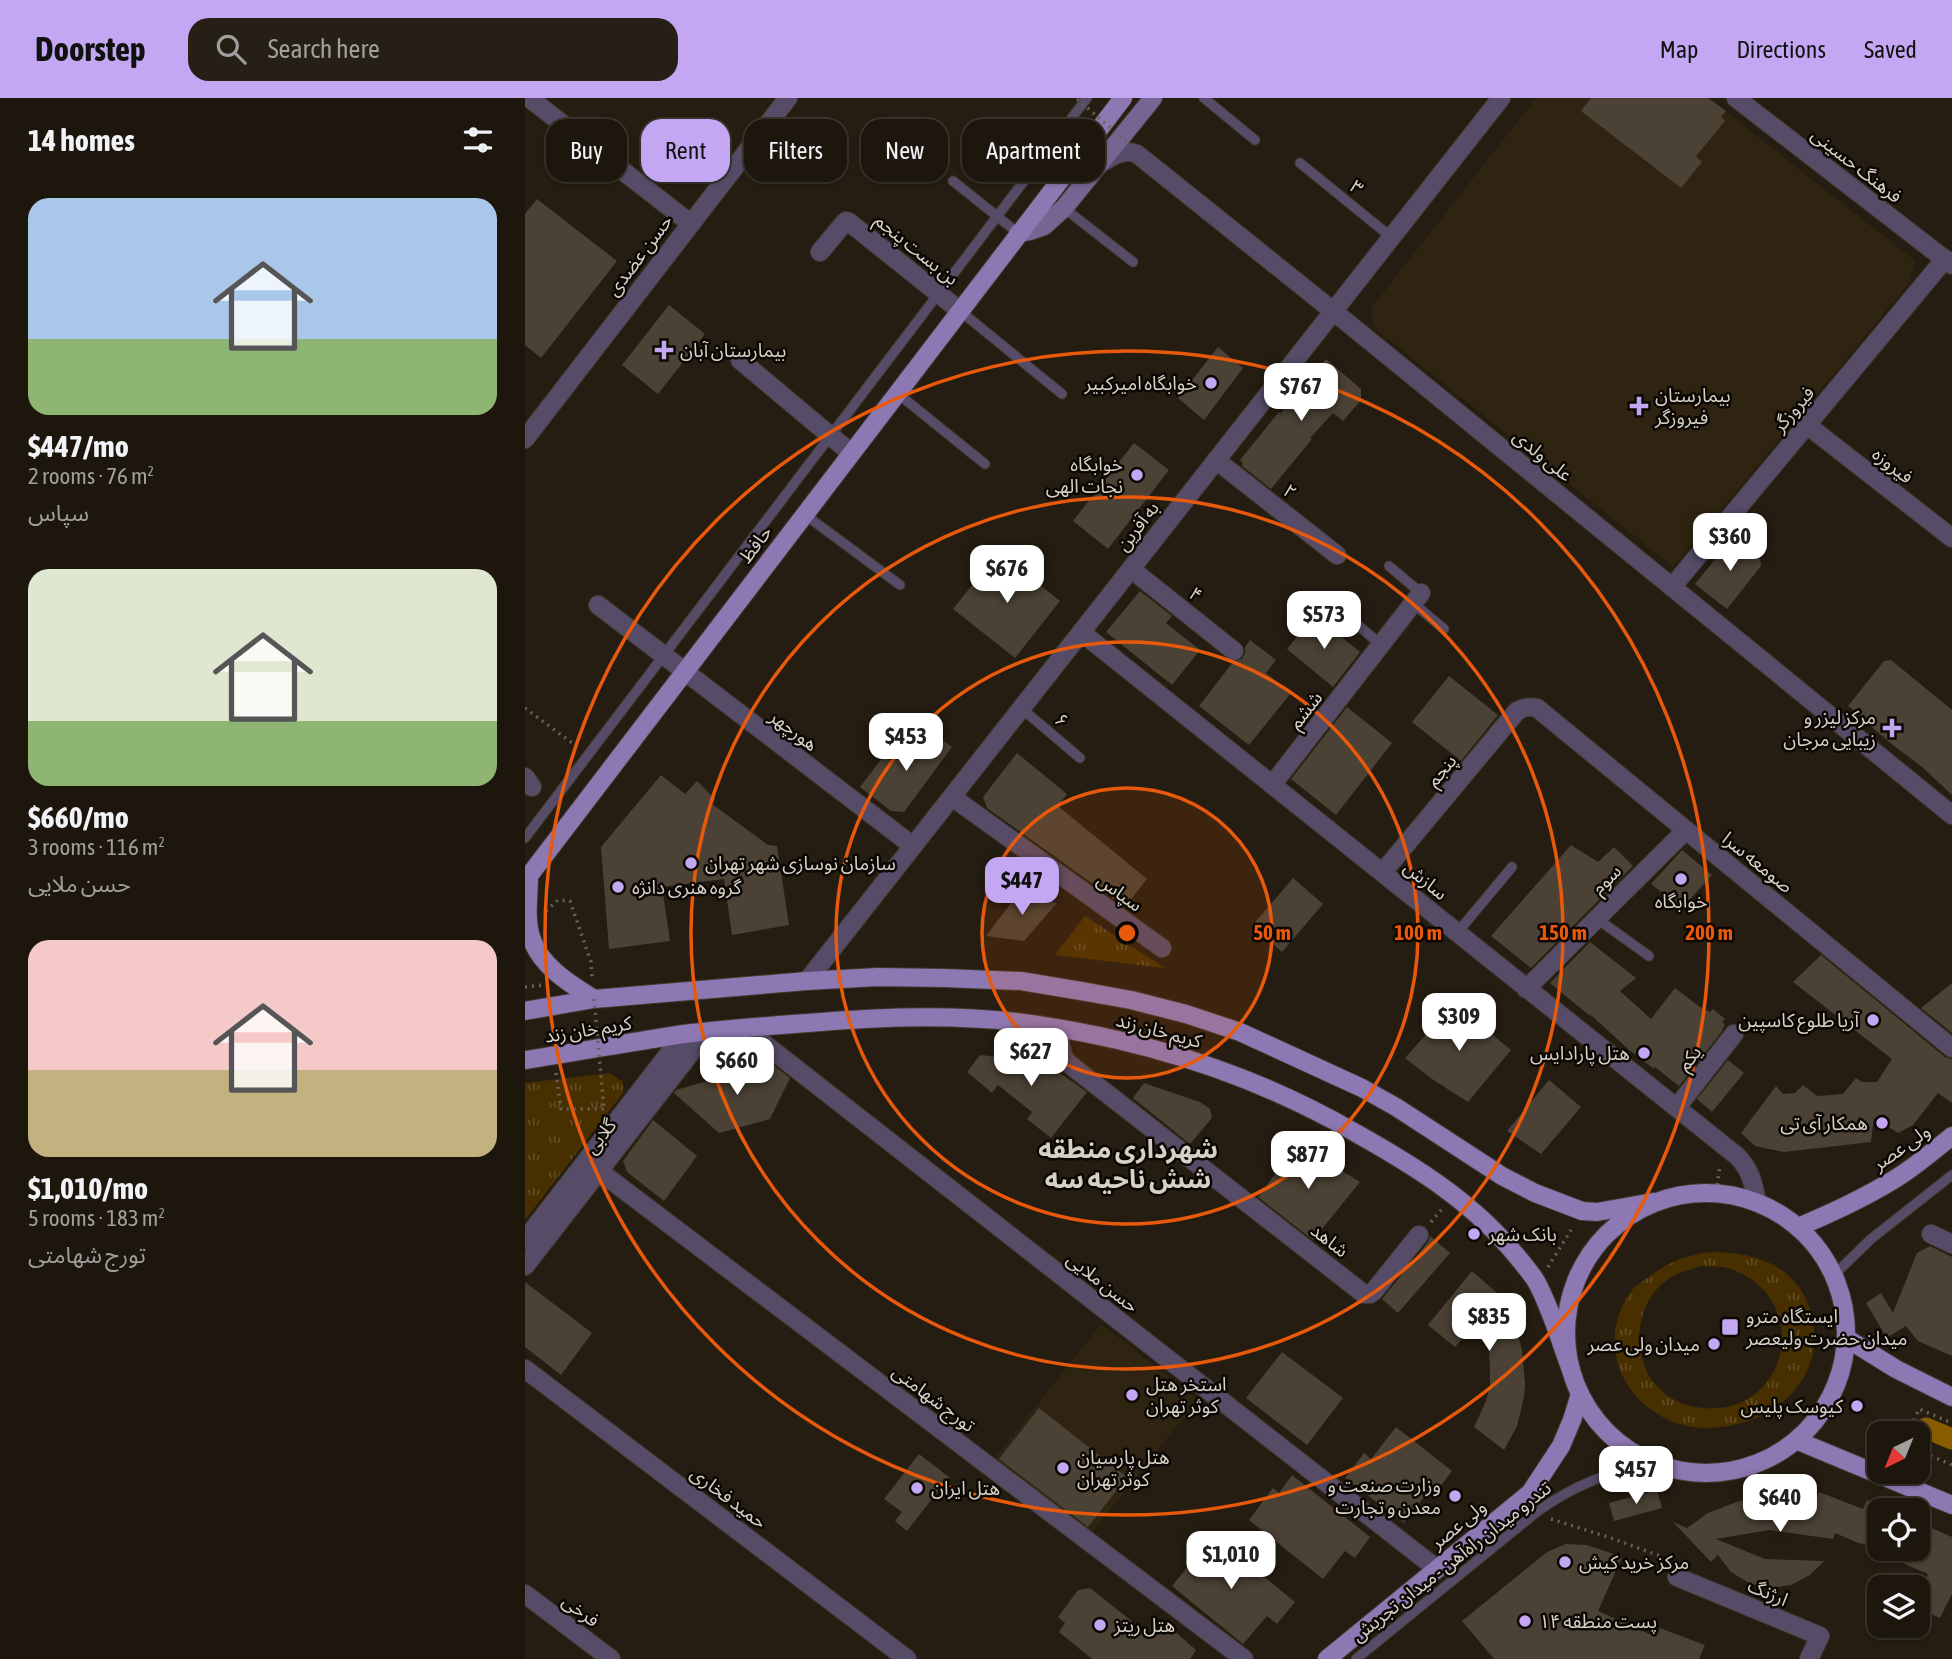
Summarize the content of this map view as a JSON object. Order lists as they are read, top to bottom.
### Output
{
  "streets": {
    "main road": ["حافظ", "کریم خان زند", "ولی عصر"],
    "street": [
      "فرهنگ حسینی",
      "بن بست پنجم",
      "حسن عضدی",
      "فیروزگر",
      "علی ولدی",
      "فیروزه",
      "۲",
      "به آفرین",
      "۴",
      "ششم",
      "هورچهر",
      "پنجم",
      "صومعه سرا",
      "سوم",
      "سازش",
      "سپاس",
      "یکم",
      "گلابی",
      "شاهد",
      "حسن ملایی",
      "تورج شهامتی",
      "حمید فخاری",
      "ارژنگ",
      "فرخی"
    ],
    "lane": ["۳", "۶", "تندرو میدان راه‌آهن - میدان تجریش"]
  },
  "crossings": [
    ["فرهنگ حسینی", "فیروزگر"],
    ["۳", "به آفرین"],
    ["بن بست پنجم", "حافظ"],
    ["فیروزگر", "علی ولدی"],
    ["فیروزگر", "فیروزه"],
    ["علی ولدی", "به آفرین"],
    ["۲", "به آفرین"],
    ["به آفرین", "۴"],
    ["به آفرین", "۶"],
    ["به آفرین", "هورچهر"],
    ["به آفرین", "سازش"],
    ["به آفرین", "سپاس"],
    ["به آفرین", "کریم خان زند"],
    ["حافظ", "هورچهر"],
    ["ششم", "سازش"],
    ["پنجم", "صومعه سرا"],
    ["پنجم", "سازش"],
    ["صومعه سرا", "سوم"],
    ["سوم", "سازش"],
    ["سازش", "یکم"],
    ["کریم خان زند", "گلابی"],
    ["کریم خان زند", "شاهد"],
    ["کریم خان زند", "حسن ملایی"],
    ["گلابی", "تورج شهامتی"],
    ["ولی عصر", "حسن ملایی"]
  ],
  "districts": ["شهرداری منطقه شش ناحیه سه"],
  "places": {
    "health": ["بیمارستان آبان", "بیمارستان فیروزگر", "مرکز لیزر و زیبایی مرجان"],
    "other": [
      "خوابگاه امیرکبیر",
      "خوابگاه نجات الهی",
      "سازمان نوسازی شهر تهران",
      "خوابگاه",
      "گروه هنری دانژه",
      "آریا طلوع کاسپین",
      "هتل پارادایس",
      "همکار آی تی",
      "بانک شهر",
      "میدان ولی عصر",
      "استخر هتل کوثر تهران",
      "کیوسک پلیس",
      "هتل پارسیان کوثر تهران",
      "هتل ايران",
      "وزارت صنعت و معدن و تجارت",
      "مرکز خرید کیش",
      "پست منطقه ۱۴",
      "هتل ریتز"
    ],
    "transit": ["ایستگاه مترو میدان حضرت ولیعصر"]
  },
  "north": "bottom left",
  "page": {
    "header": "Doorstep",
    "search": "Search here",
    "nav": ["Map", "Directions", "Saved"],
    "heading": "14 homes",
    "chip": [
      "Buy",
      "Rent",
      "Filters",
      "New",
      "Apartment"
    ],
    "list": [
      {
        "name": "$447/mo",
        "note": "2 rooms · 76 m² · سپاس"
      },
      {
        "name": "$660/mo",
        "note": "3 rooms · 116 m² · حسن ملایی"
      },
      {
        "name": "$1,010/mo",
        "note": "5 rooms · 183 m² · تورج شهامتی"
      }
    ],
    "price": [
      "$767",
      "$360",
      "$676",
      "$573",
      "$453",
      "$447",
      "$309",
      "$627",
      "$660",
      "$877",
      "$835",
      "$457",
      "$640",
      "$1,010"
    ]
  },
  "rings": [
    "50 m",
    "100 m",
    "150 m",
    "200 m"
  ]
}
